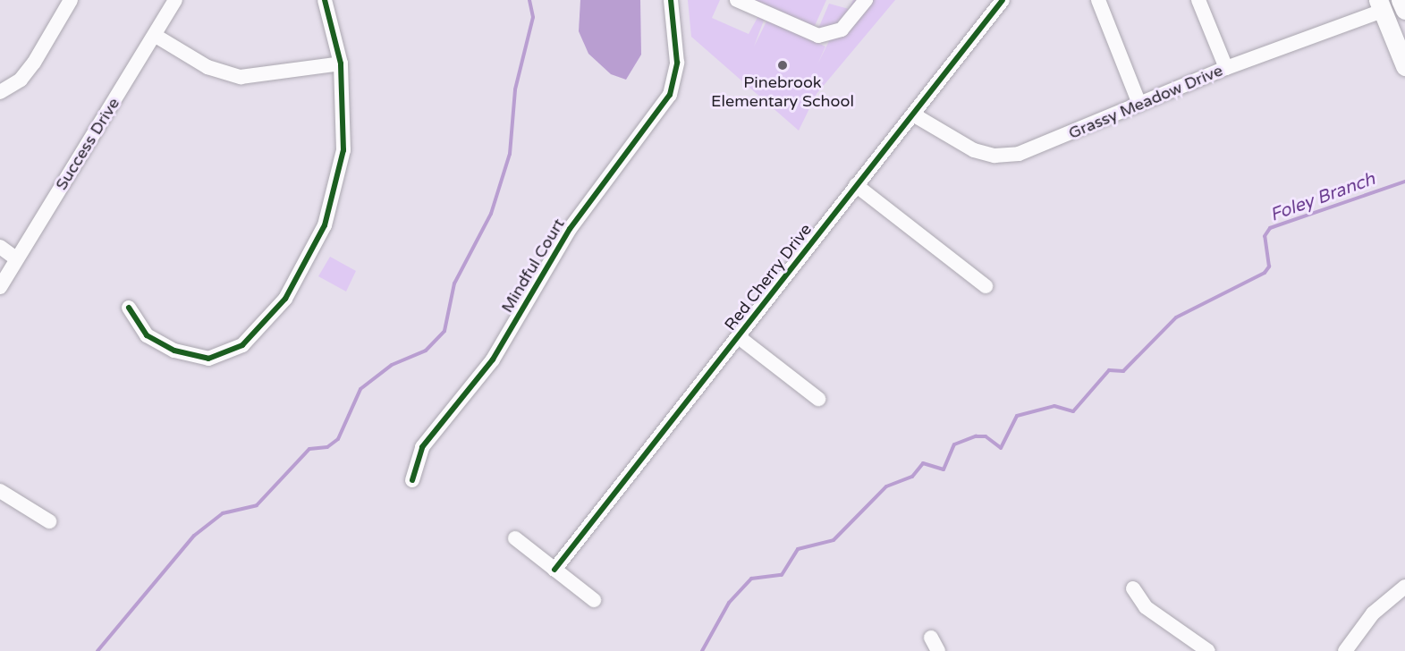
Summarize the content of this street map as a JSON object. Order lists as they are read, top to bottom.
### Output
{
  "streets": {
    "street": [
      "Grassy Meadow Drive",
      "Success Drive",
      "Mindful Court",
      "Red Cherry Drive"
    ]
  },
  "crossings": [
    ["Grassy Meadow Drive", "Red Cherry Drive"]
  ],
  "water": ["Foley Branch"],
  "places": ["Pinebrook Elementary School"]
}
